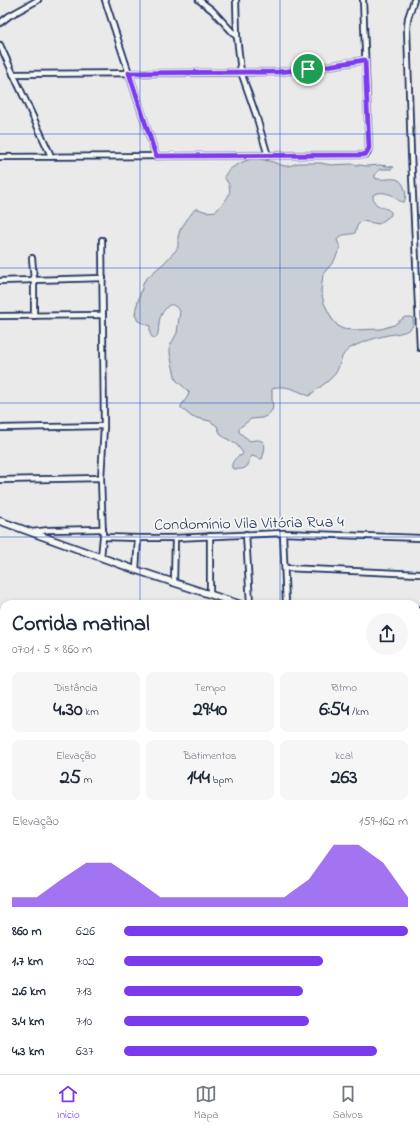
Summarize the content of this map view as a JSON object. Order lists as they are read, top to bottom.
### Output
{
  "streets": {
    "street": ["Condomínio Vila Vitória Rua 4"]
  },
  "page": {
    "heading": ["Corrida matinal", "07:01 · 5 × 860 m"],
    "stats": [
      ["Distância", "4.30 km"],
      ["Tempo", "29:40"],
      ["Ritmo", "6:54 /km"],
      ["Elevação", "25 m"],
      ["Batimentos", "144 bpm"],
      ["kcal", "263"]
    ],
    "chart": ["Elevação", "159–162 m"],
    "list": [
      {
        "name": "860 m",
        "note": "6:26"
      },
      {
        "name": "1.7 km",
        "note": "7:02"
      },
      {
        "name": "2.6 km",
        "note": "7:13"
      },
      {
        "name": "3.4 km",
        "note": "7:10"
      },
      {
        "name": "4.3 km",
        "note": "6:37"
      }
    ],
    "tabs": ["Início", "Mapa", "Salvos"]
  }
}
